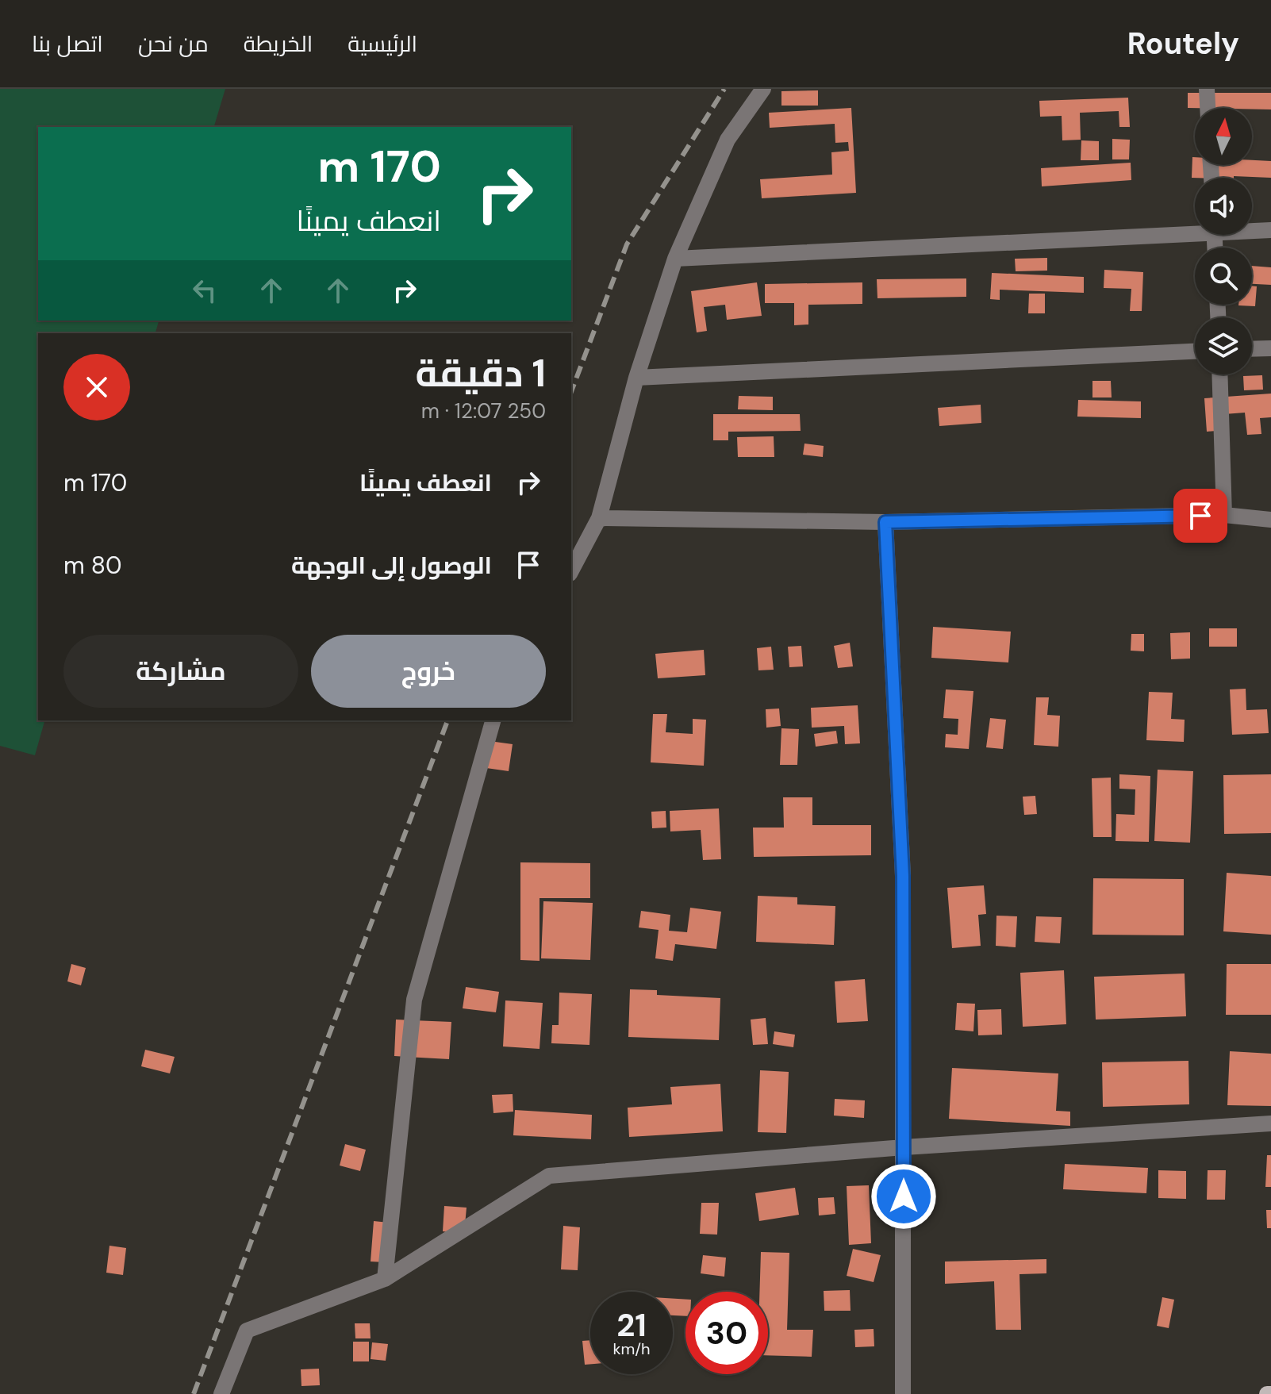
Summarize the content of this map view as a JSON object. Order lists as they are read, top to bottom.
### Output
{
  "north": "top",
  "page": {
    "header": "Routely",
    "nav": [
      "الرئيسية",
      "الخريطة",
      "من نحن",
      "اتصل بنا"
    ],
    "turn": ["170 m", "انعطف يمينًا"],
    "heading": ["1 دقيقة", "250 m · 12:07"],
    "list": [
      {
        "name": "انعطف يمينًا",
        "value": "170 m"
      },
      {
        "name": "الوصول إلى الوجهة",
        "value": "80 m"
      }
    ],
    "buttons": ["خروج", "مشاركة"],
    "speed": "21 km/h",
    "limit": "30"
  }
}
